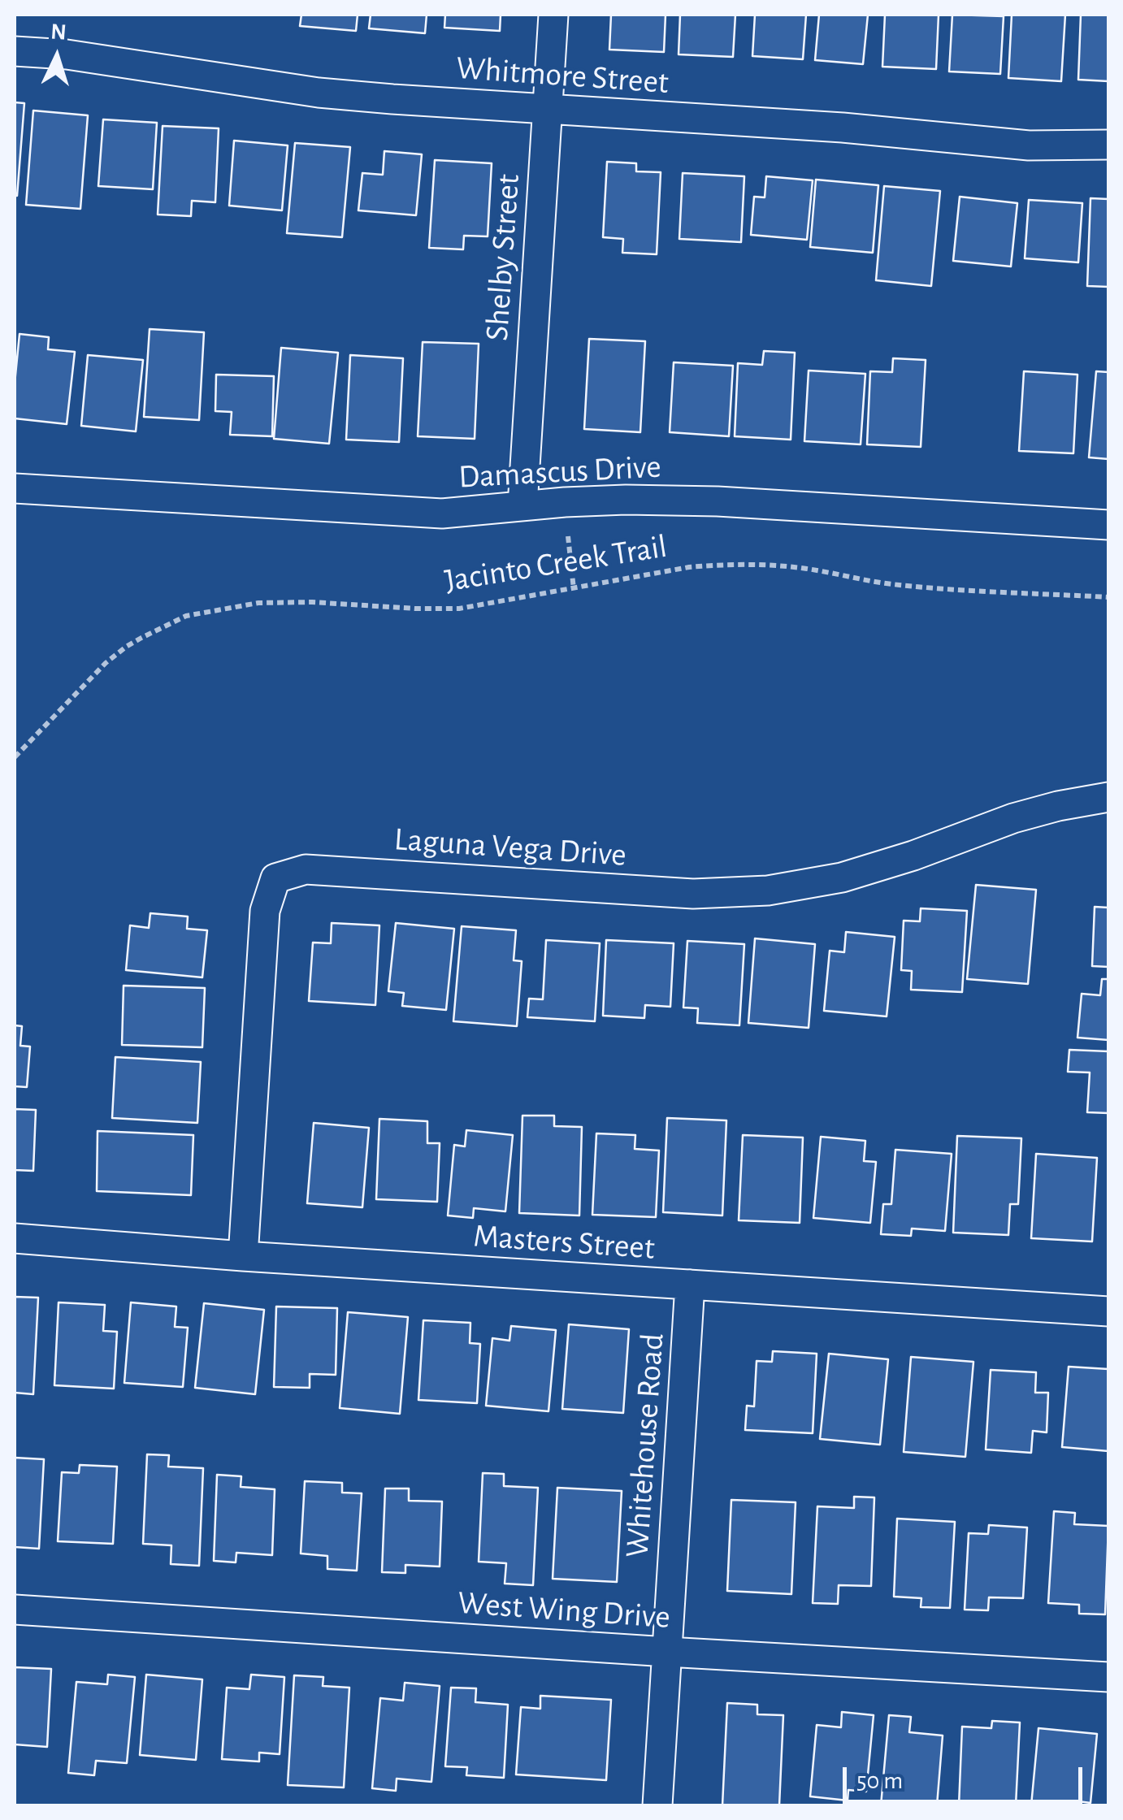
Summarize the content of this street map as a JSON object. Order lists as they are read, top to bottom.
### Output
{
  "streets": {
    "street": [
      "Whitmore Street",
      "Shelby Street",
      "Damascus Drive",
      "Laguna Vega Drive",
      "Masters Street",
      "Whitehouse Road",
      "West Wing Drive"
    ],
    "path": ["Jacinto Creek Trail"]
  },
  "crossings": [
    ["Whitmore Street", "Shelby Street"],
    ["Shelby Street", "Damascus Drive"],
    ["Laguna Vega Drive", "Masters Street"],
    ["Masters Street", "Whitehouse Road"],
    ["Whitehouse Road", "West Wing Drive"]
  ],
  "scale_bar": "50 m",
  "north": "top"
}
